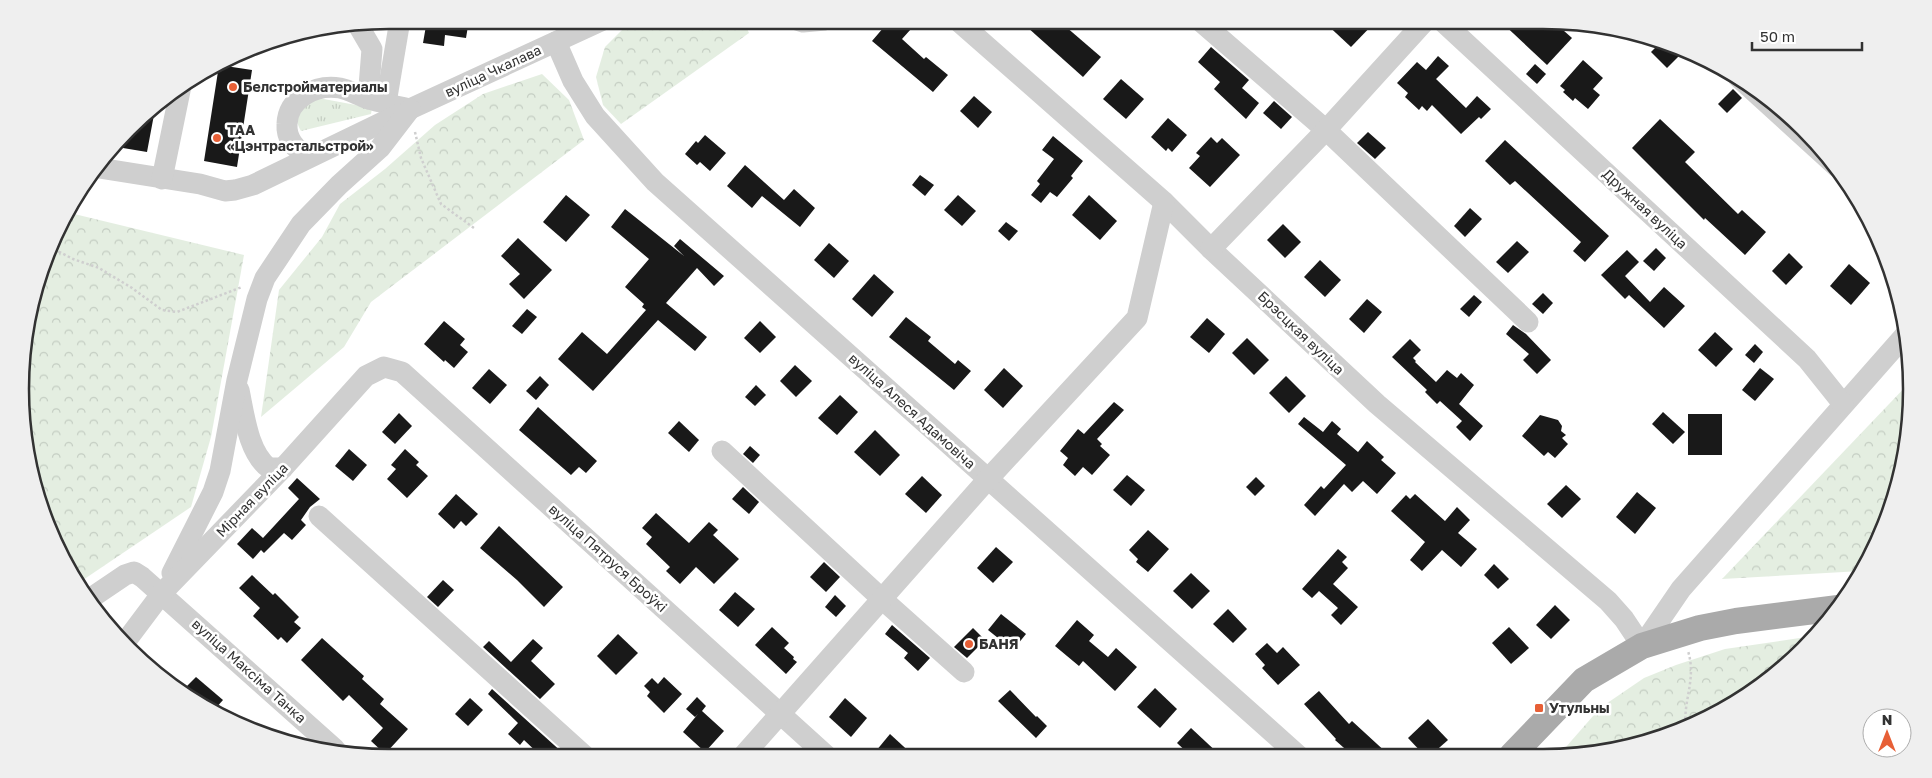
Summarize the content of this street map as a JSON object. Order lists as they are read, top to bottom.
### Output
{
  "streets": {
    "street": [
      "вуліца Чкалава",
      "Дружная вуліца",
      "Брэсцкая вуліца",
      "вуліца Алеся Адамовіча",
      "Мірная вуліца",
      "вуліца Пятруся Броўкі",
      "вуліца Максіма Танка"
    ]
  },
  "crossings": [
    ["вуліца Чкалава", "вуліца Алеся Адамовіча"],
    ["Мірная вуліца", "вуліца Пятруся Броўкі"],
    ["Мірная вуліца", "вуліца Максіма Танка"]
  ],
  "places": {
    "other": ["Белстройматериалы", "ТАА «Цэнтрастальстрой»", "БАНЯ"],
    "transit": ["Утульны"]
  },
  "scale_bar": "50 m",
  "north": "top"
}
